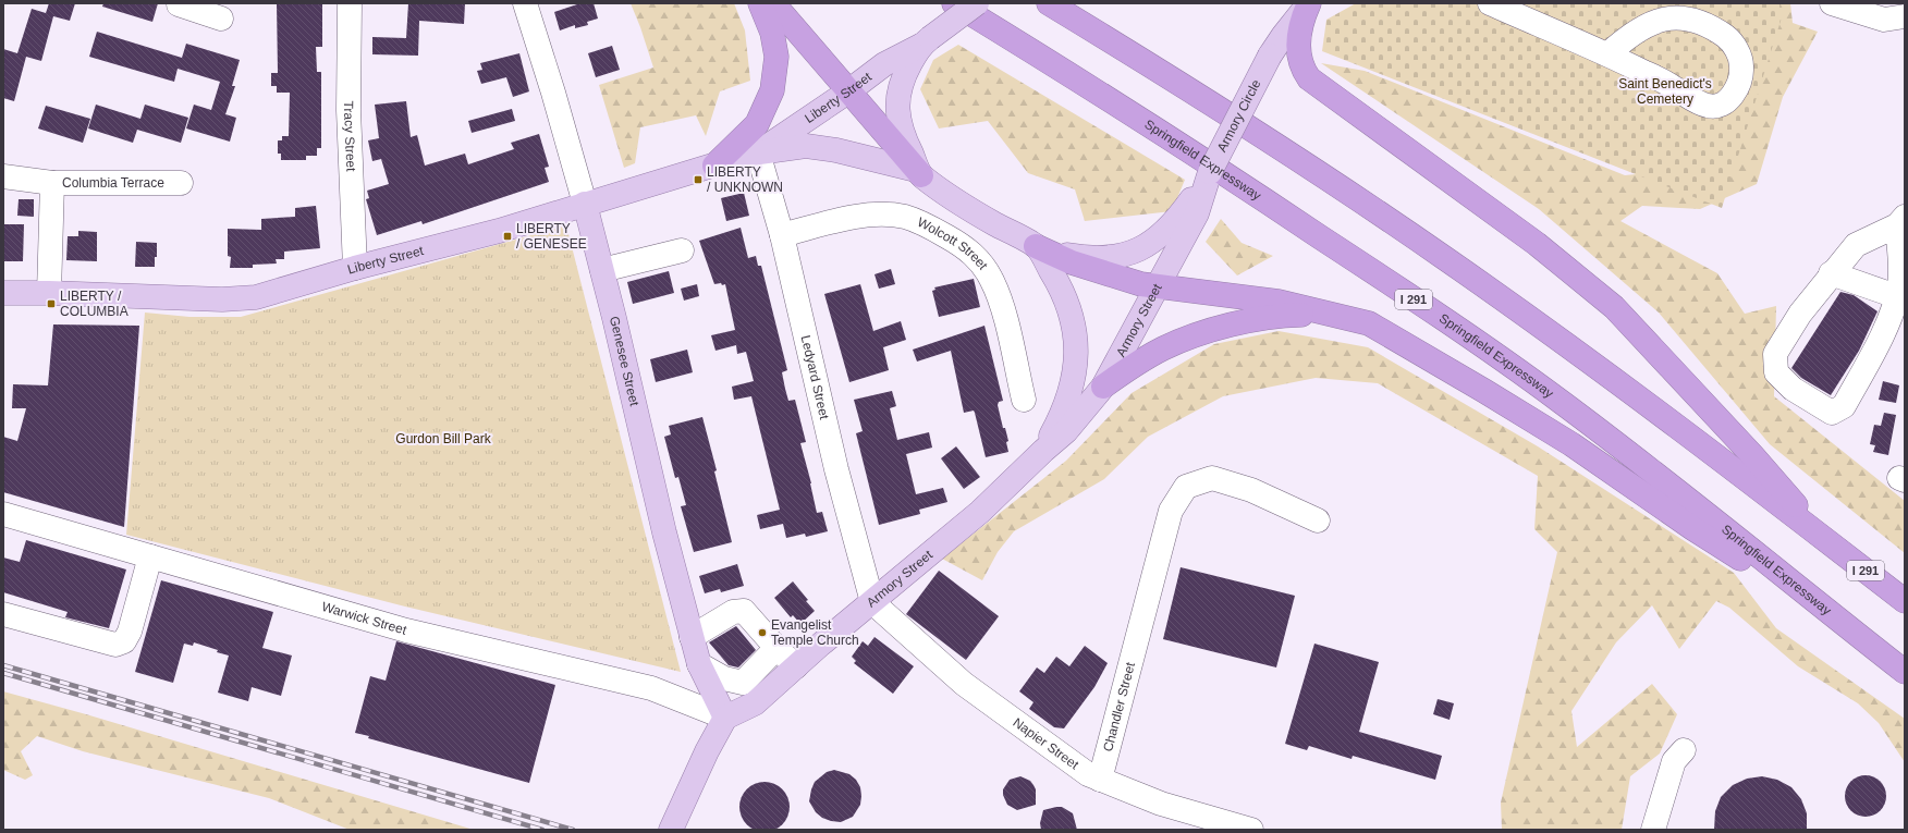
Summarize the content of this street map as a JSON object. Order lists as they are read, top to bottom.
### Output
{
  "streets": {
    "highway": ["Springfield Expressway", "I 291"],
    "main road": [
      "Liberty Street",
      "Armory Circle",
      "Armory Street",
      "Genesee Street"
    ],
    "street": [
      "Tracy Street",
      "Columbia Terrace",
      "Wolcott Street",
      "Ledyard Street",
      "Warwick Street",
      "Chandler Street",
      "Napier Street"
    ]
  },
  "crossings": [
    ["Liberty Street", "Tracy Street"],
    ["Liberty Street", "Columbia Terrace"],
    ["Liberty Street", "Genesee Street"],
    ["Liberty Street", "Ledyard Street"],
    ["Armory Circle", "Armory Street"],
    ["Wolcott Street", "Ledyard Street"],
    ["Armory Street", "Genesee Street"],
    ["Armory Street", "Ledyard Street"],
    ["Armory Street", "Warwick Street"],
    ["Armory Street", "Napier Street"],
    ["Genesee Street", "Warwick Street"],
    ["Ledyard Street", "Napier Street"],
    ["Chandler Street", "Napier Street"]
  ],
  "parks": ["Saint Benedict's Cemetery", "Gurdon Bill Park"],
  "places": {
    "transit": ["LIBERTY / UNKNOWN", "LIBERTY / GENESEE", "LIBERTY / COLUMBIA"],
    "other": ["Evangelist Temple Church"]
  }
}
